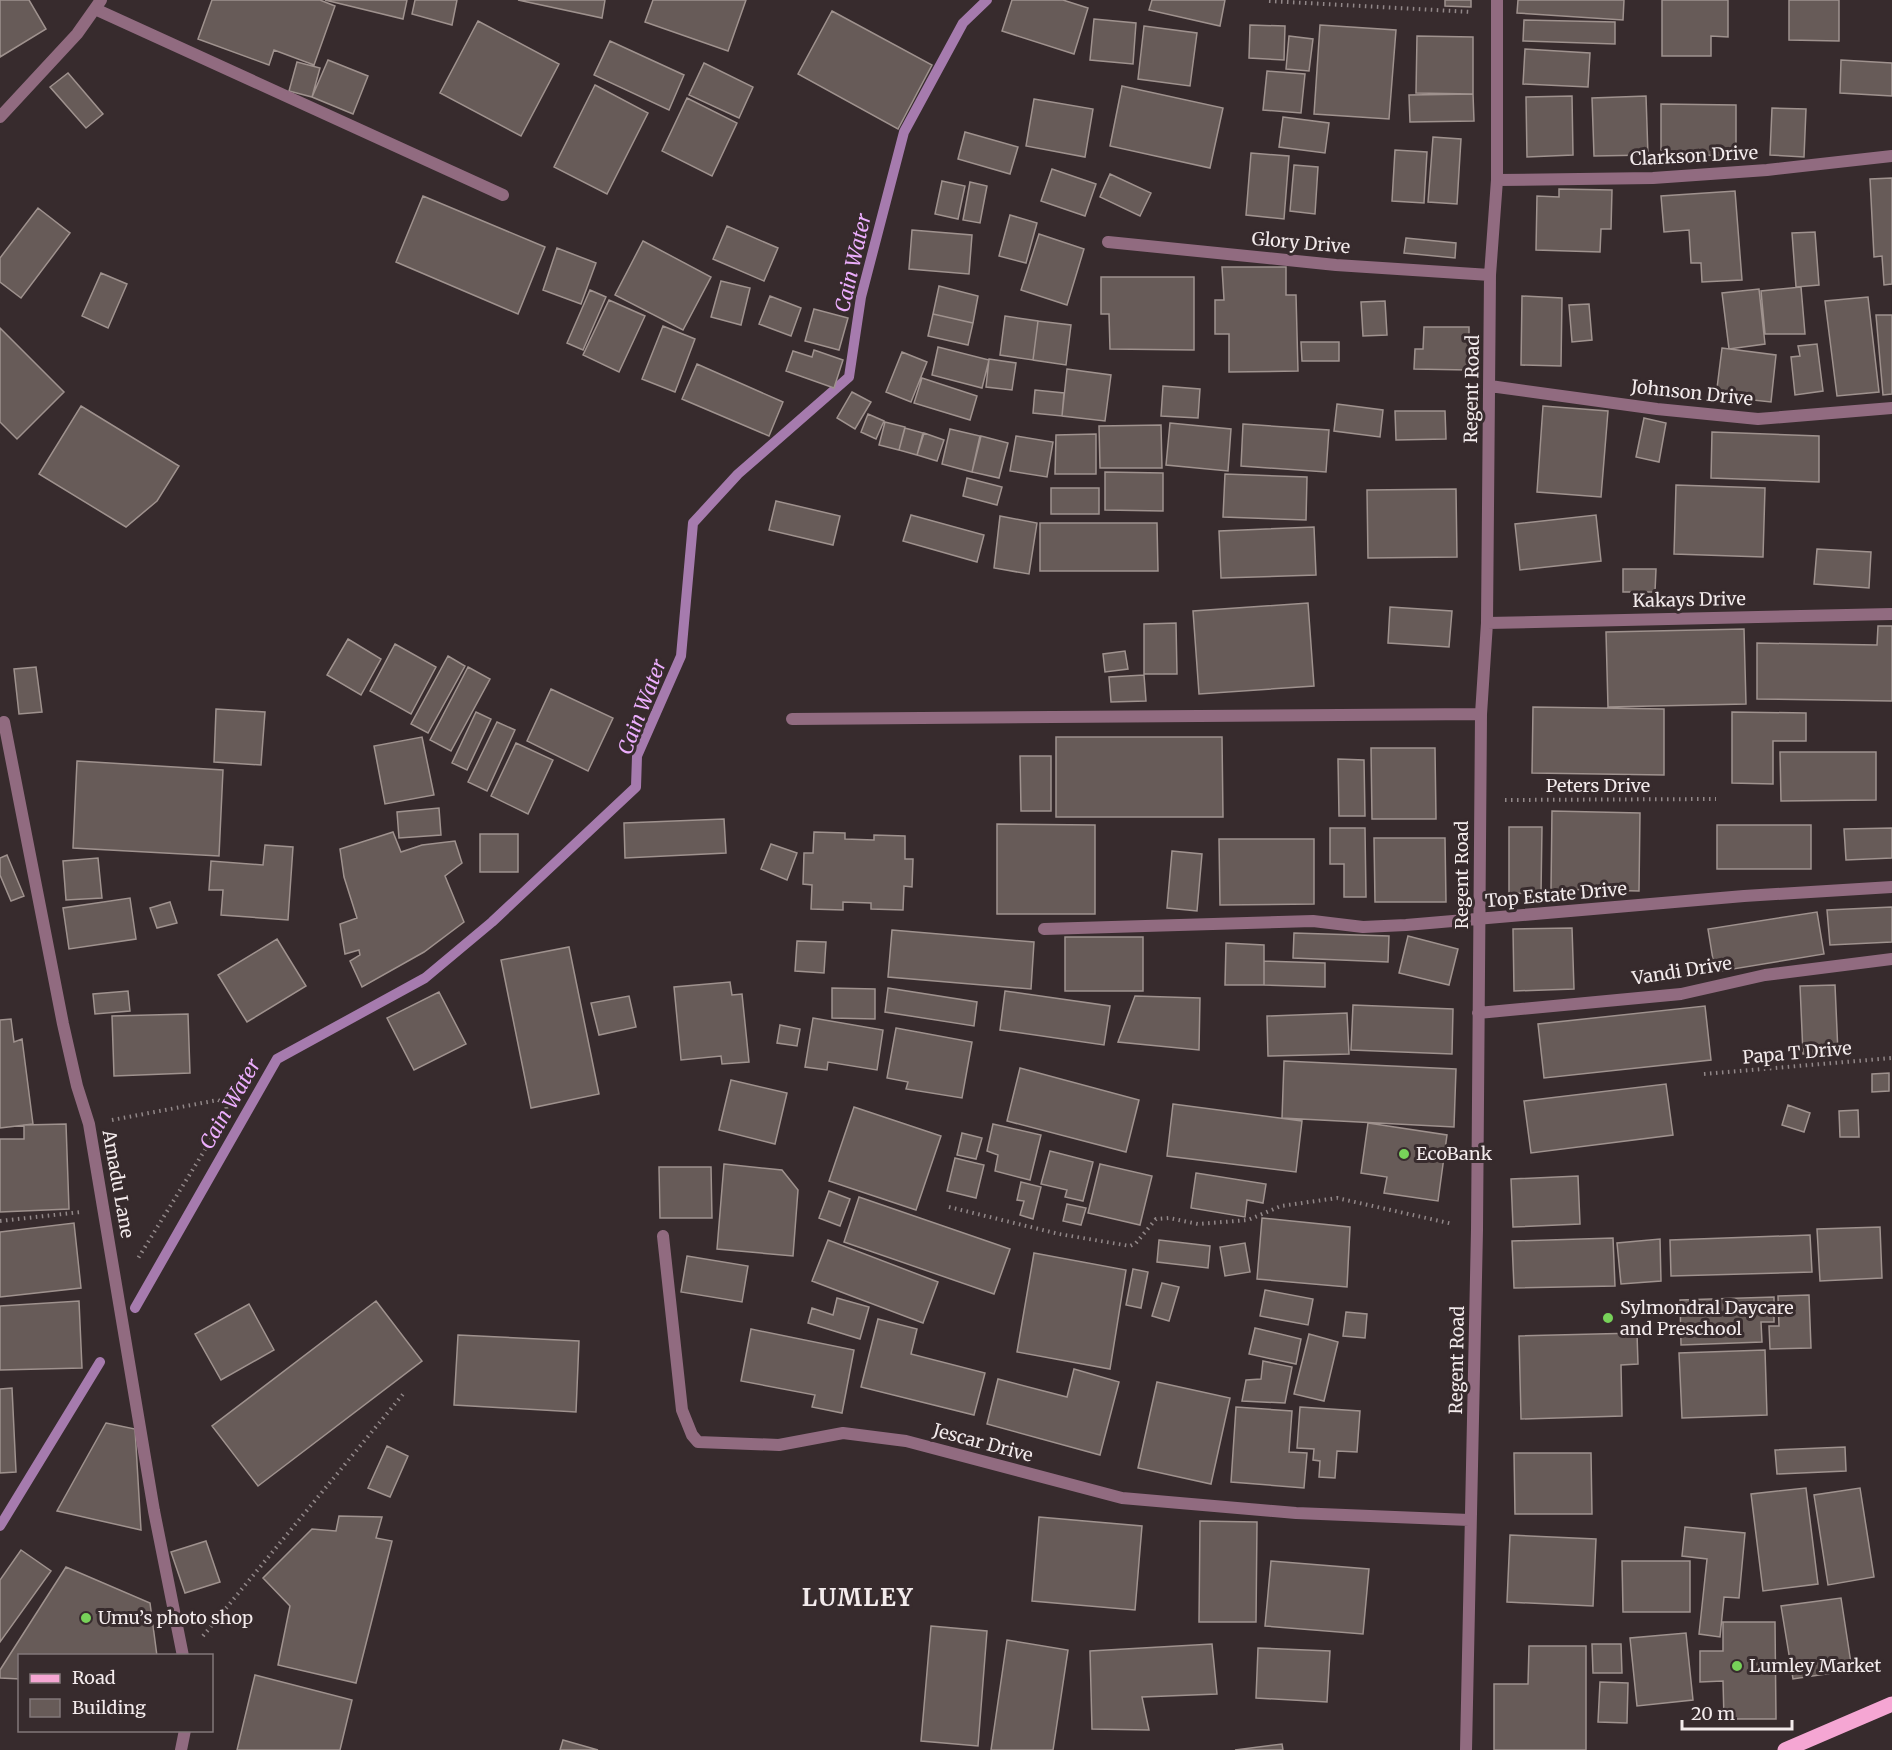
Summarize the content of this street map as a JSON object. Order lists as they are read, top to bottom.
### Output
{
  "streets": {
    "street": [
      "Clarkson Drive",
      "Glory Drive",
      "Regent Road",
      "Johnson Drive",
      "Kakays Drive",
      "Top Estate Drive",
      "Vandi Drive",
      "Amadu Lane",
      "Jescar Drive"
    ],
    "path": ["Peters Drive", "Papa T Drive"]
  },
  "crossings": [
    ["Clarkson Drive", "Regent Road"],
    ["Glory Drive", "Regent Road"],
    ["Regent Road", "Johnson Drive"],
    ["Regent Road", "Kakays Drive"],
    ["Regent Road", "Peters Drive"],
    ["Regent Road", "Top Estate Drive"],
    ["Regent Road", "Vandi Drive"],
    ["Regent Road", "Jescar Drive"]
  ],
  "districts": ["LUMLEY"],
  "water": ["Cain Water"],
  "places": [
    "EcoBank",
    "Sylmondral Daycare and Preschool",
    "Umu’s photo shop",
    "Lumley Market"
  ],
  "legend": ["Road", "Building"],
  "scale_bar": "20 m"
}
